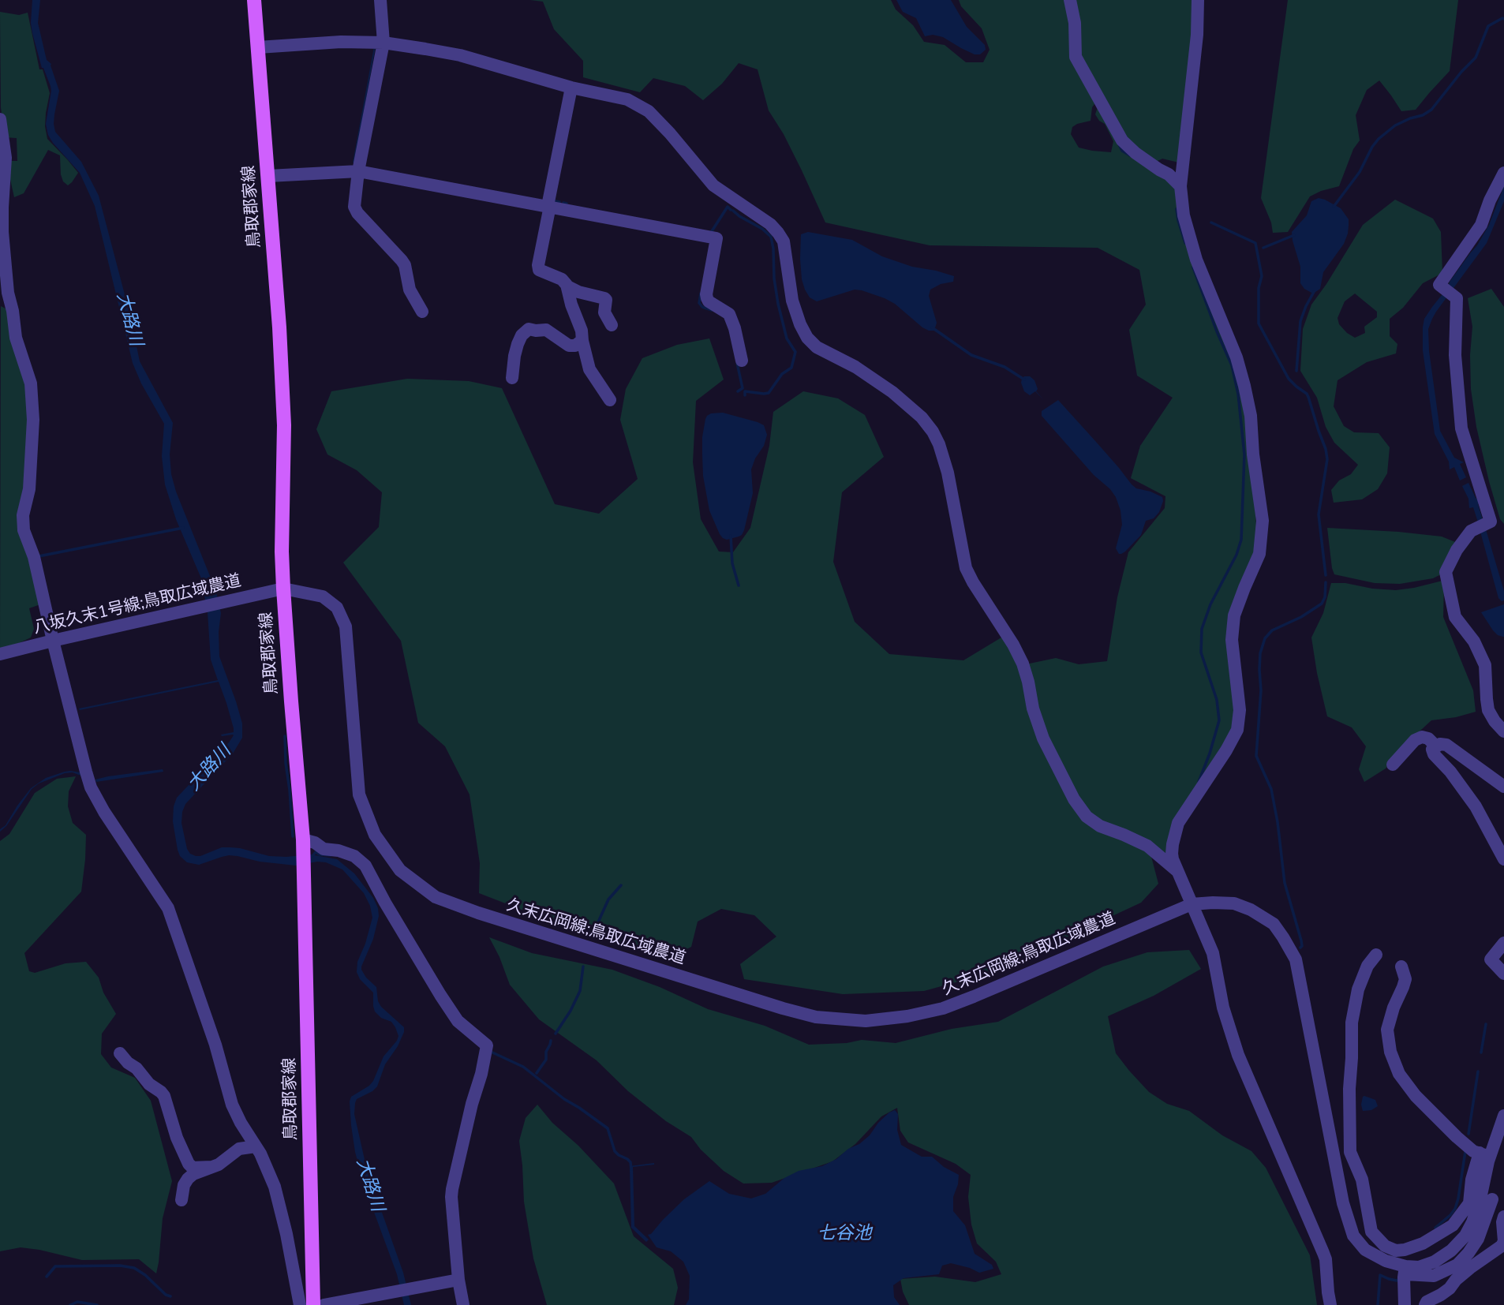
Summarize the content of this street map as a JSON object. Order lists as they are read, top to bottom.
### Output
{
  "streets": {
    "main road": ["鳥取郡家線"],
    "street": ["八坂久末1号線;鳥取広域農道", "久末広岡線;鳥取広域農道"]
  },
  "crossings": [
    ["鳥取郡家線", "八坂久末1号線;鳥取広域農道"],
    ["鳥取郡家線", "久末広岡線;鳥取広域農道"],
    ["八坂久末1号線;鳥取広域農道", "久末広岡線;鳥取広域農道"]
  ],
  "water": ["大路川", "七谷池"]
}
